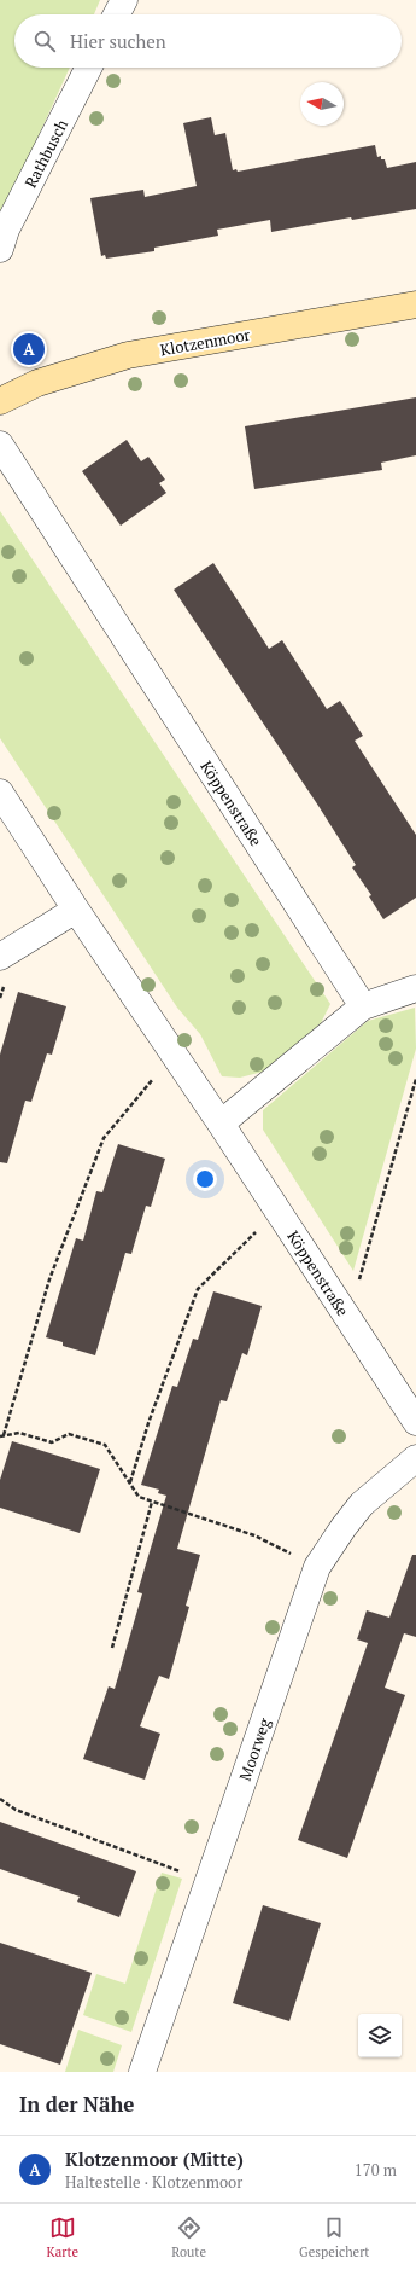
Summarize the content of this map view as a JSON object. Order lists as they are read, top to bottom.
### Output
{
  "streets": {
    "street": [
      "Rathbusch",
      "Klotzenmoor",
      "Köppenstraße",
      "Moorweg"
    ]
  },
  "north": "left",
  "page": {
    "search": "Hier suchen",
    "pins": "A",
    "heading": "In der Nähe",
    "list": [
      {
        "mark": "A",
        "name": "Klotzenmoor (Mitte)",
        "note": "Haltestelle · Klotzenmoor",
        "value": "170 m"
      }
    ],
    "nav": ["Karte", "Route", "Gespeichert"]
  }
}
